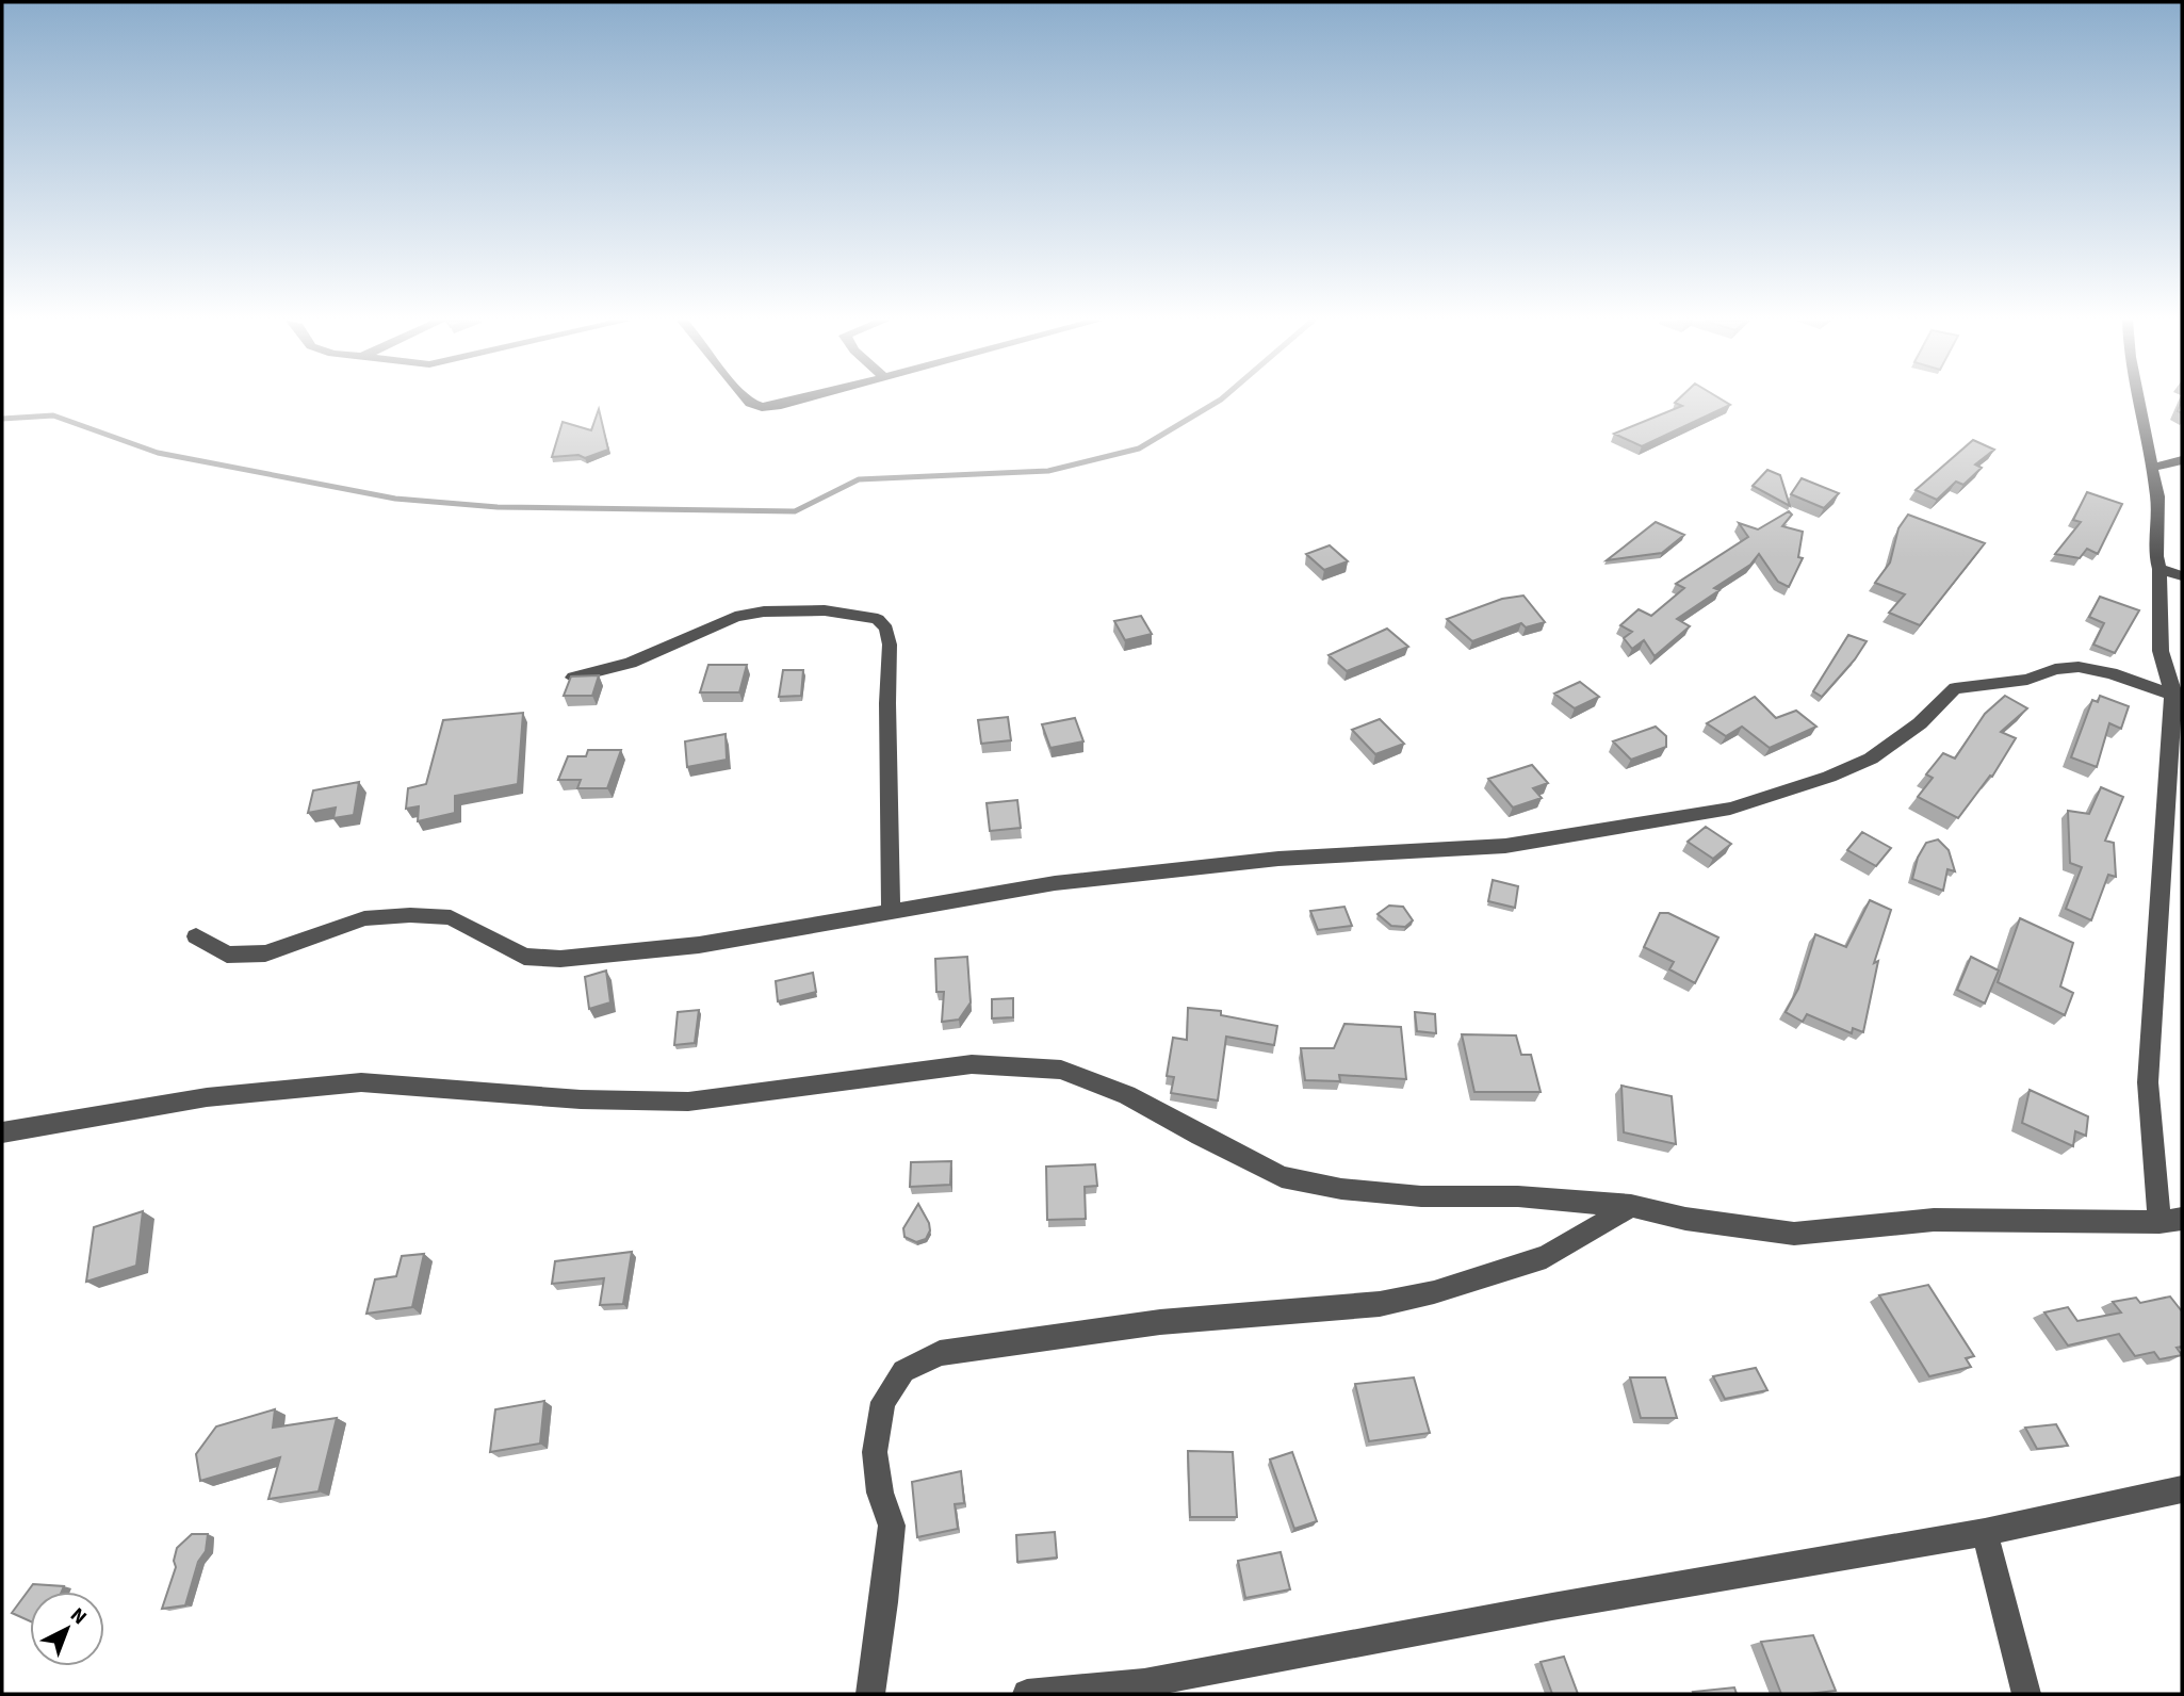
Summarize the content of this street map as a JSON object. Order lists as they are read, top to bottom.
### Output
{
  "north": "top right"
}
